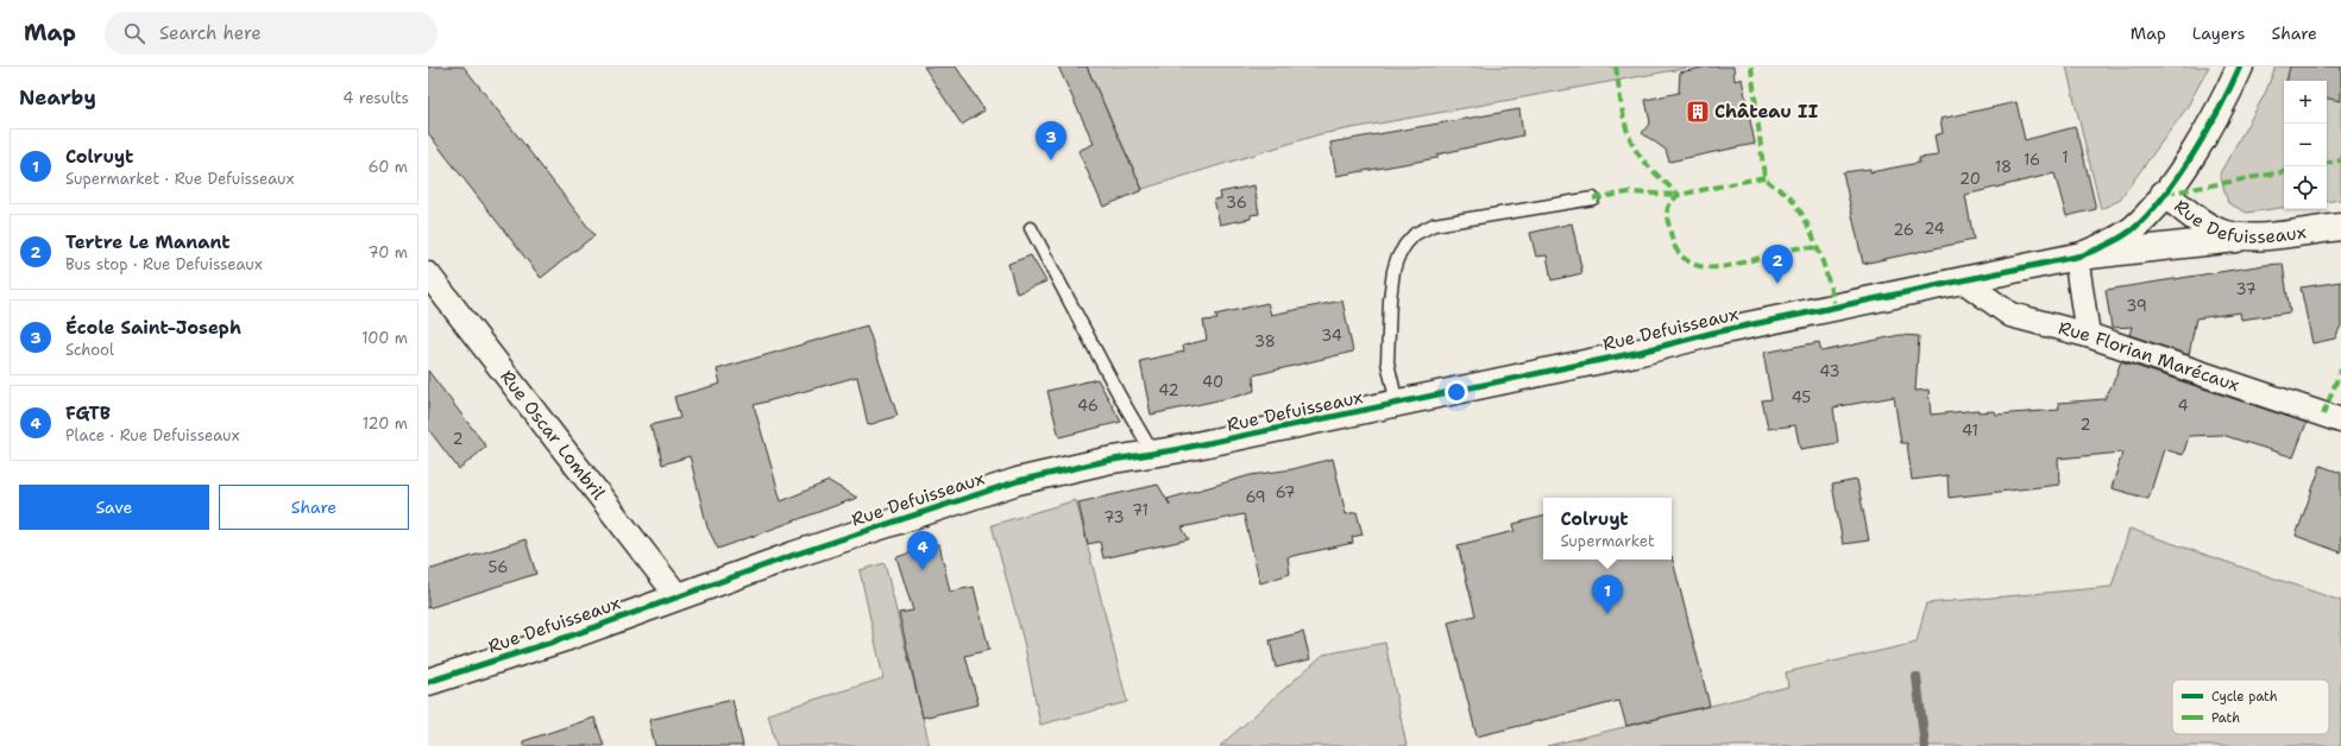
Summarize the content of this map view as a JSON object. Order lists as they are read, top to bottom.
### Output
{
  "streets": {
    "main road": ["Rue Defuisseaux"],
    "street": ["Rue Florian Marécaux", "Rue Oscar Lombril"]
  },
  "crossings": [
    ["Rue Defuisseaux", "Rue Florian Marécaux"],
    ["Rue Defuisseaux", "Rue Oscar Lombril"]
  ],
  "places": {
    "building": ["Château II"]
  },
  "house_numbers": [
    "1",
    "16",
    "18",
    "20",
    "36",
    "24",
    "26",
    "37",
    "39",
    "34",
    "38",
    "43",
    "40",
    "42",
    "45",
    "46",
    "4",
    "2",
    "41",
    "2",
    "67",
    "69",
    "71",
    "73",
    "56"
  ],
  "legend": ["Cycle path", "Path"],
  "page": {
    "header": "Map",
    "search": "Search here",
    "nav": ["Map", "Layers", "Share"],
    "heading": ["Nearby", "4 results"],
    "map_buttons": ["+", "−"],
    "pins": [
      "3",
      "2",
      "4",
      "1"
    ],
    "list": [
      {
        "mark": "1",
        "name": "Colruyt",
        "note": "Supermarket · Rue Defuisseaux",
        "value": "60 m"
      },
      {
        "mark": "2",
        "name": "Tertre Le Manant",
        "note": "Bus stop · Rue Defuisseaux",
        "value": "70 m"
      },
      {
        "mark": "3",
        "name": "École Saint-Joseph",
        "note": "School",
        "value": "100 m"
      },
      {
        "mark": "4",
        "name": "FGTB",
        "note": "Place · Rue Defuisseaux",
        "value": "120 m"
      }
    ],
    "buttons": ["Save", "Share"],
    "popup": ["Colruyt", "Supermarket"]
  }
}
